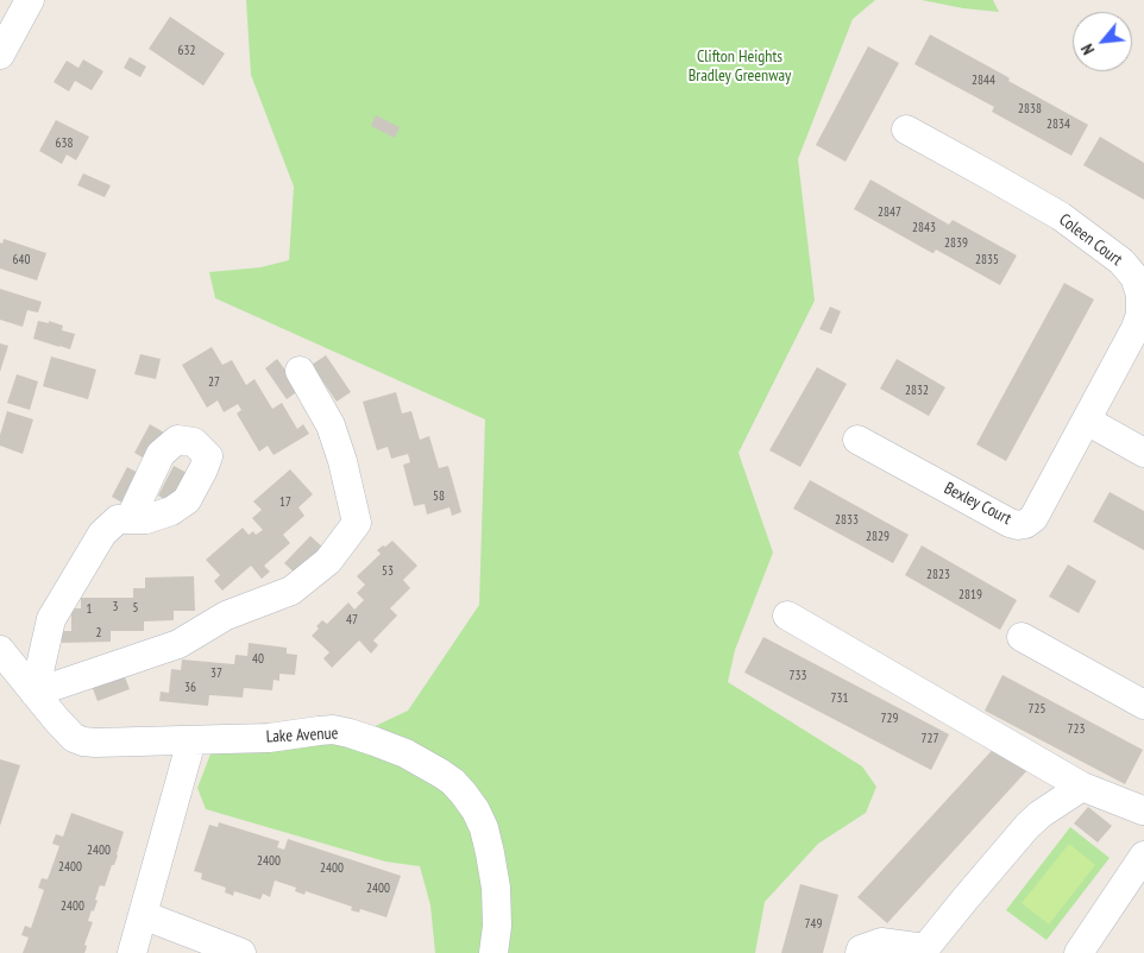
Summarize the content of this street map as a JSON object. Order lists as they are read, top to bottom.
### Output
{
  "streets": {
    "street": ["Coleen Court", "Bexley Court", "Lake Avenue"]
  },
  "crossings": [
    ["Coleen Court", "Bexley Court"]
  ],
  "parks": ["Clifton Heights Bradley Greenway"],
  "house_numbers": [
    "632",
    "2844",
    "2838",
    "2834",
    "638",
    "2847",
    "2843",
    "2839",
    "640",
    "2835",
    "27",
    "2832",
    "58",
    "17",
    "2833",
    "2829",
    "53",
    "2823",
    "2819",
    "3",
    "5",
    "1",
    "47",
    "2",
    "40",
    "37",
    "733",
    "36",
    "731",
    "725",
    "729",
    "723",
    "727",
    "2400",
    "2400",
    "2400",
    "2400",
    "2400",
    "2400",
    "749"
  ],
  "north": "bottom left"
}
